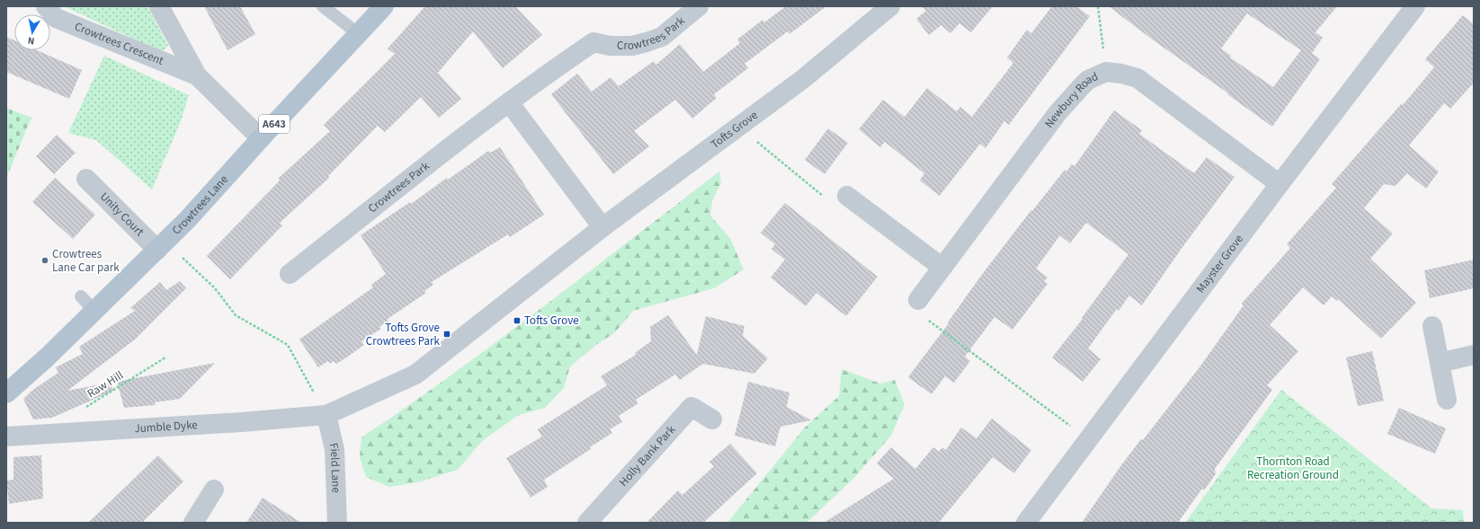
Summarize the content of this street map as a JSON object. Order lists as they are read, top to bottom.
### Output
{
  "streets": {
    "main road": ["A643", "Crowtrees Lane"],
    "street": [
      "Crowtrees Park",
      "Crowtrees Crescent",
      "Newbury Road",
      "Tofts Grove",
      "Unity Court",
      "Mayster Grove",
      "Jumble Dyke",
      "Holly Bank Park",
      "Field Lane"
    ],
    "path": ["Raw Hill"]
  },
  "crossings": [
    ["Crowtrees Crescent", "Crowtrees Lane"],
    ["Newbury Road", "Mayster Grove"],
    ["Tofts Grove", "Jumble Dyke"],
    ["Tofts Grove", "Field Lane"],
    ["Crowtrees Lane", "Unity Court"],
    ["Raw Hill", "Jumble Dyke"],
    ["Jumble Dyke", "Field Lane"]
  ],
  "parks": ["Thornton Road Recreation Ground"],
  "places": {
    "other": ["Crowtrees Lane Car park"],
    "transit": ["Tofts Grove", "Tofts Grove Crowtrees Park"]
  },
  "north": "bottom"
}
